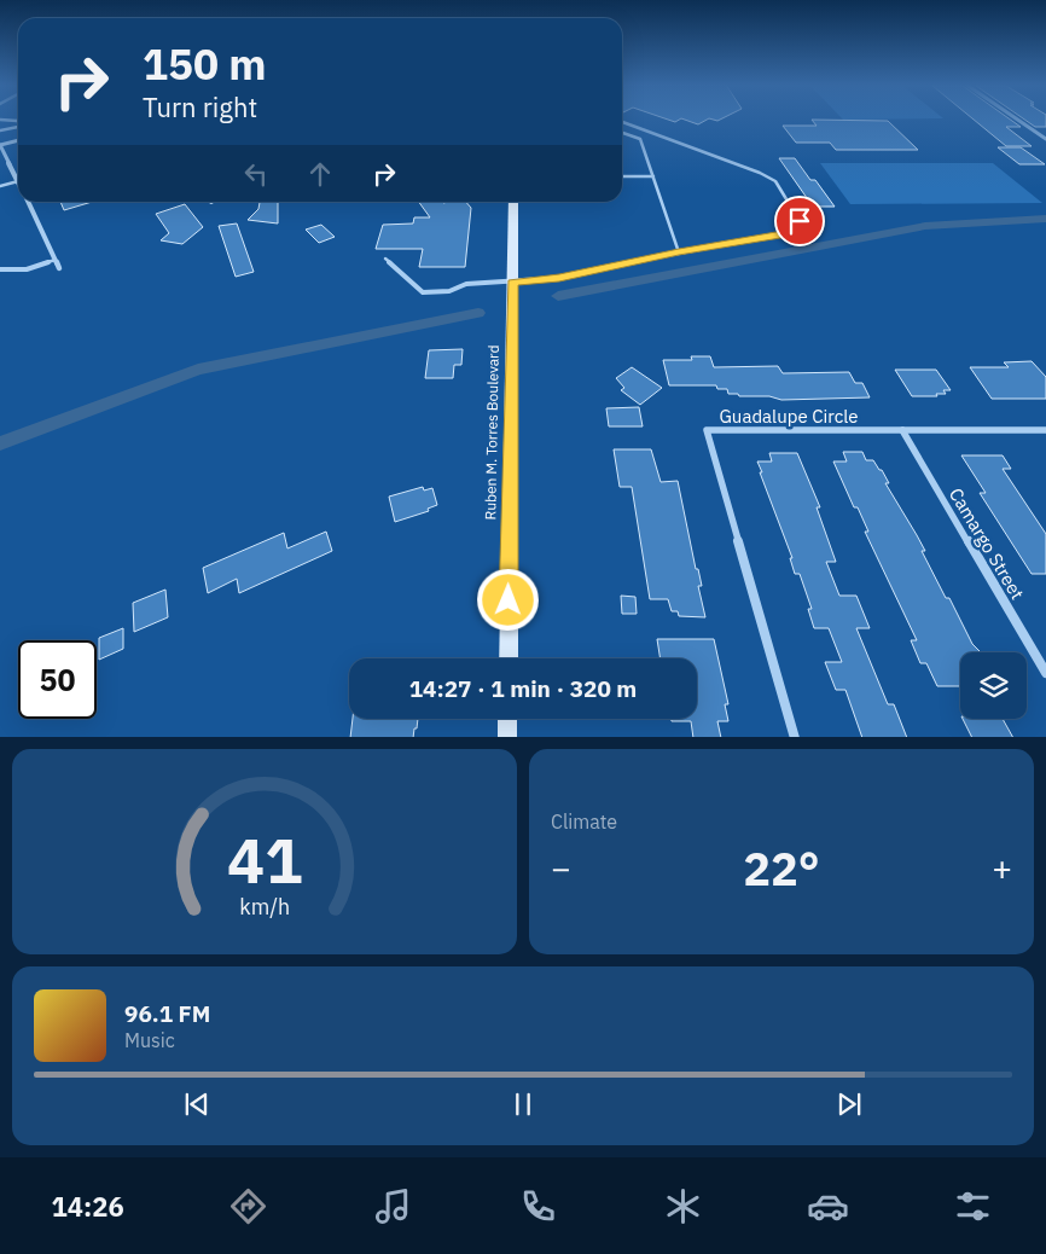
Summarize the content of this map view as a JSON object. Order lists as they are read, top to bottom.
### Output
{
  "streets": {
    "main road": ["Ruben M. Torres Boulevard"],
    "street": ["Guadalupe Circle", "Camargo Street"]
  },
  "crossings": [
    ["Guadalupe Circle", "Camargo Street"]
  ],
  "page": {
    "turn": ["150 m", "Turn right"],
    "limit": "50",
    "trip": "14:27 · 1 min · 320 m",
    "tile": "Climate",
    "heat": ["−", "22°", "+"],
    "song": ["96.1 FM", "Music"],
    "tabs": "14:26",
    "gauge": ["41", "km/h"]
  }
}
